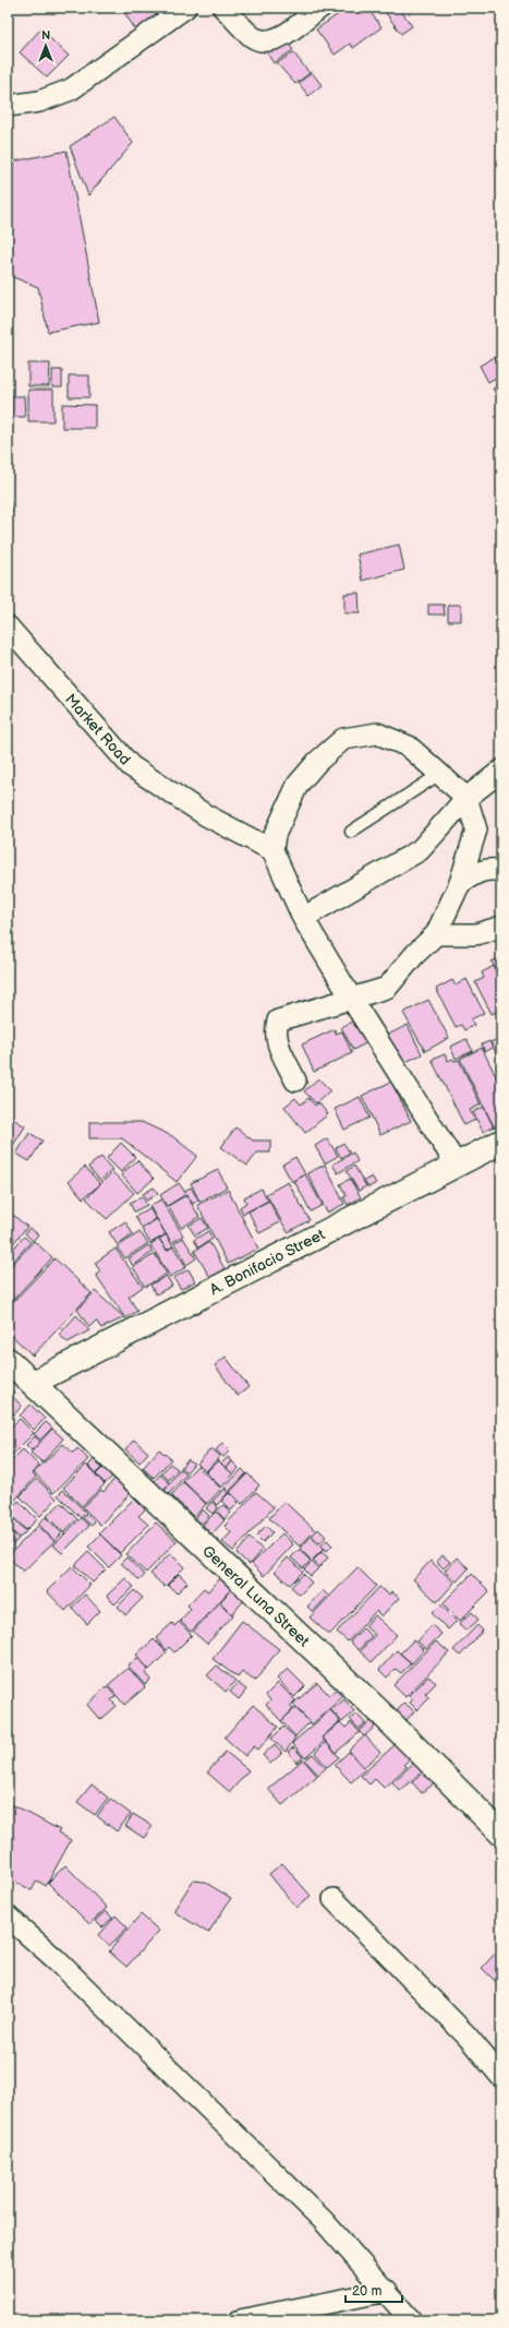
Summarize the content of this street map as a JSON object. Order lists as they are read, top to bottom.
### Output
{
  "streets": {
    "main road": ["A. Bonifacio Street", "General Luna Street"],
    "street": ["Market Road"]
  },
  "crossings": [
    ["A. Bonifacio Street", "General Luna Street"]
  ],
  "scale_bar": "20 m",
  "north": "top"
}
